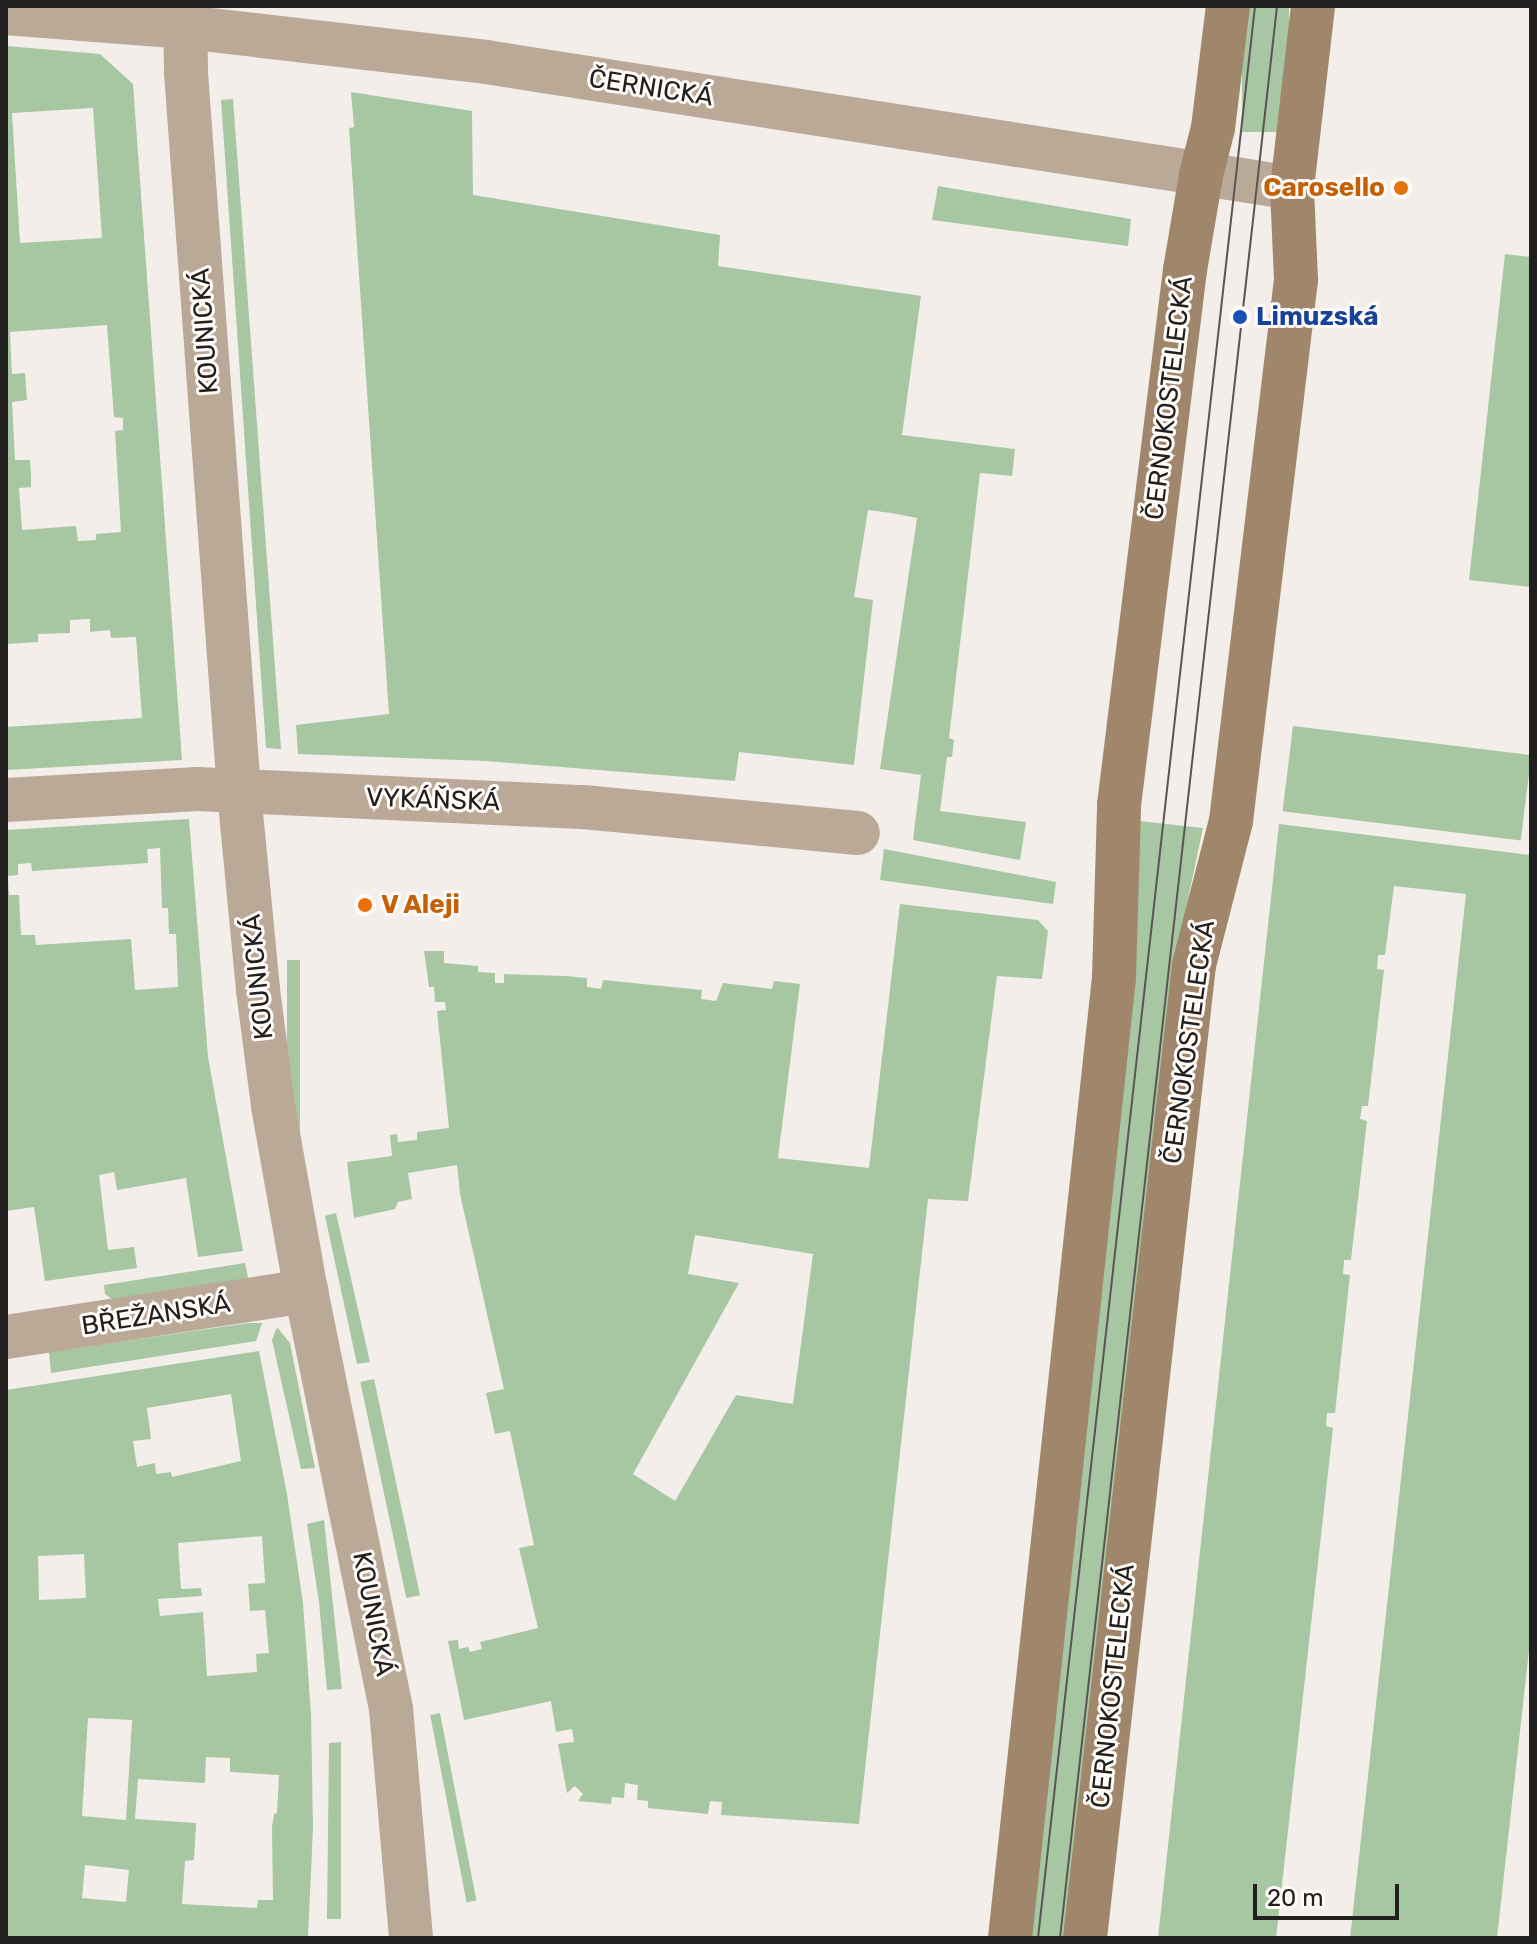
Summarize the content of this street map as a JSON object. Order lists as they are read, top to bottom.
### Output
{
  "streets": {
    "main road": ["ČERNOKOSTELECKÁ"],
    "street": [
      "ČERNICKÁ",
      "KOUNICKÁ",
      "VYKÁŇSKÁ",
      "BŘEŽANSKÁ"
    ]
  },
  "crossings": [
    ["ČERNICKÁ", "KOUNICKÁ"],
    ["ČERNICKÁ", "ČERNOKOSTELECKÁ"],
    ["KOUNICKÁ", "VYKÁŇSKÁ"],
    ["KOUNICKÁ", "BŘEŽANSKÁ"]
  ],
  "places": ["Carosello", "Limuzská", "V Aleji"],
  "scale_bar": "20 m"
}
